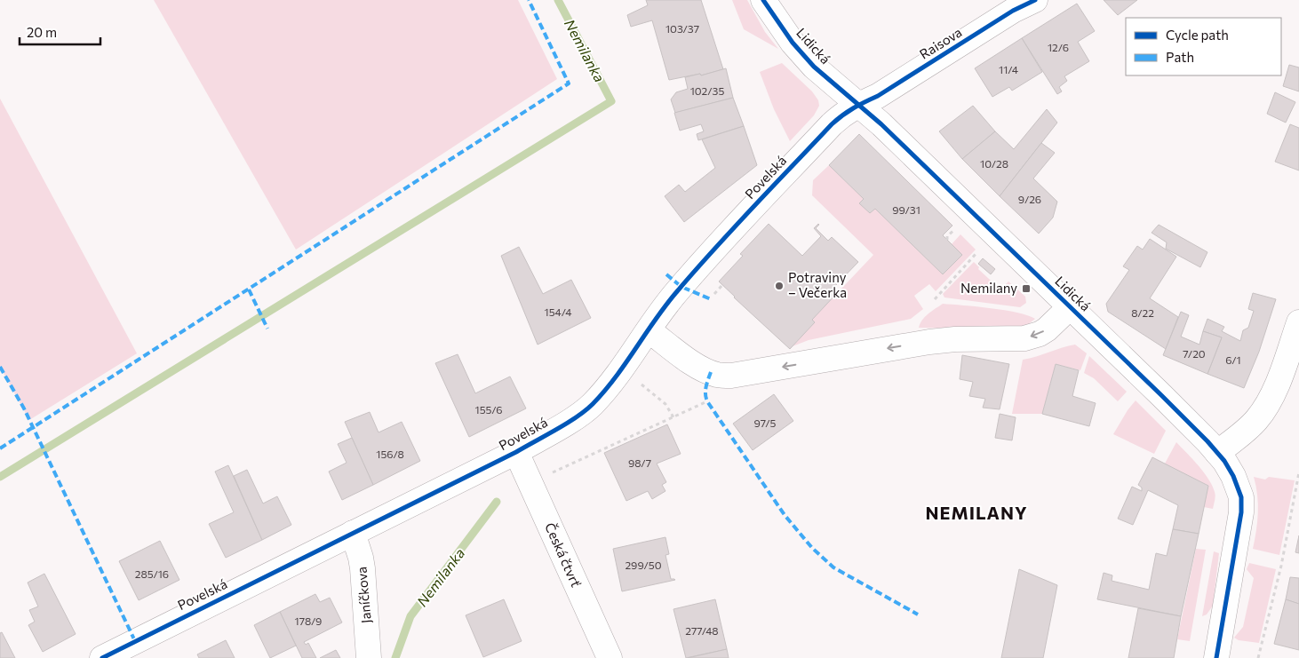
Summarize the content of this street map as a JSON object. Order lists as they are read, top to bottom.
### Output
{
  "streets": {
    "street": [
      "Raisova",
      "Lidická",
      "Povelská",
      "Česká čtvrť",
      "Janíčkova"
    ]
  },
  "crossings": [
    ["Raisova", "Lidická"],
    ["Raisova", "Povelská"],
    ["Lidická", "Povelská"],
    ["Povelská", "Česká čtvrť"],
    ["Povelská", "Janíčkova"]
  ],
  "districts": ["NEMILANY"],
  "water": ["Nemilanka"],
  "places": {
    "other": ["Potraviny – Večerka"],
    "transit": ["Nemilany"]
  },
  "house_numbers": [
    "103/37",
    "12/6",
    "11/4",
    "102/35",
    "10/28",
    "9/26",
    "99/31",
    "154/4",
    "8/22",
    "7/20",
    "6/1",
    "155/6",
    "97/5",
    "156/8",
    "98/7",
    "299/50",
    "285/16",
    "178/9",
    "277/48"
  ],
  "legend": ["Cycle path", "Path"],
  "scale_bar": "20 m"
}
